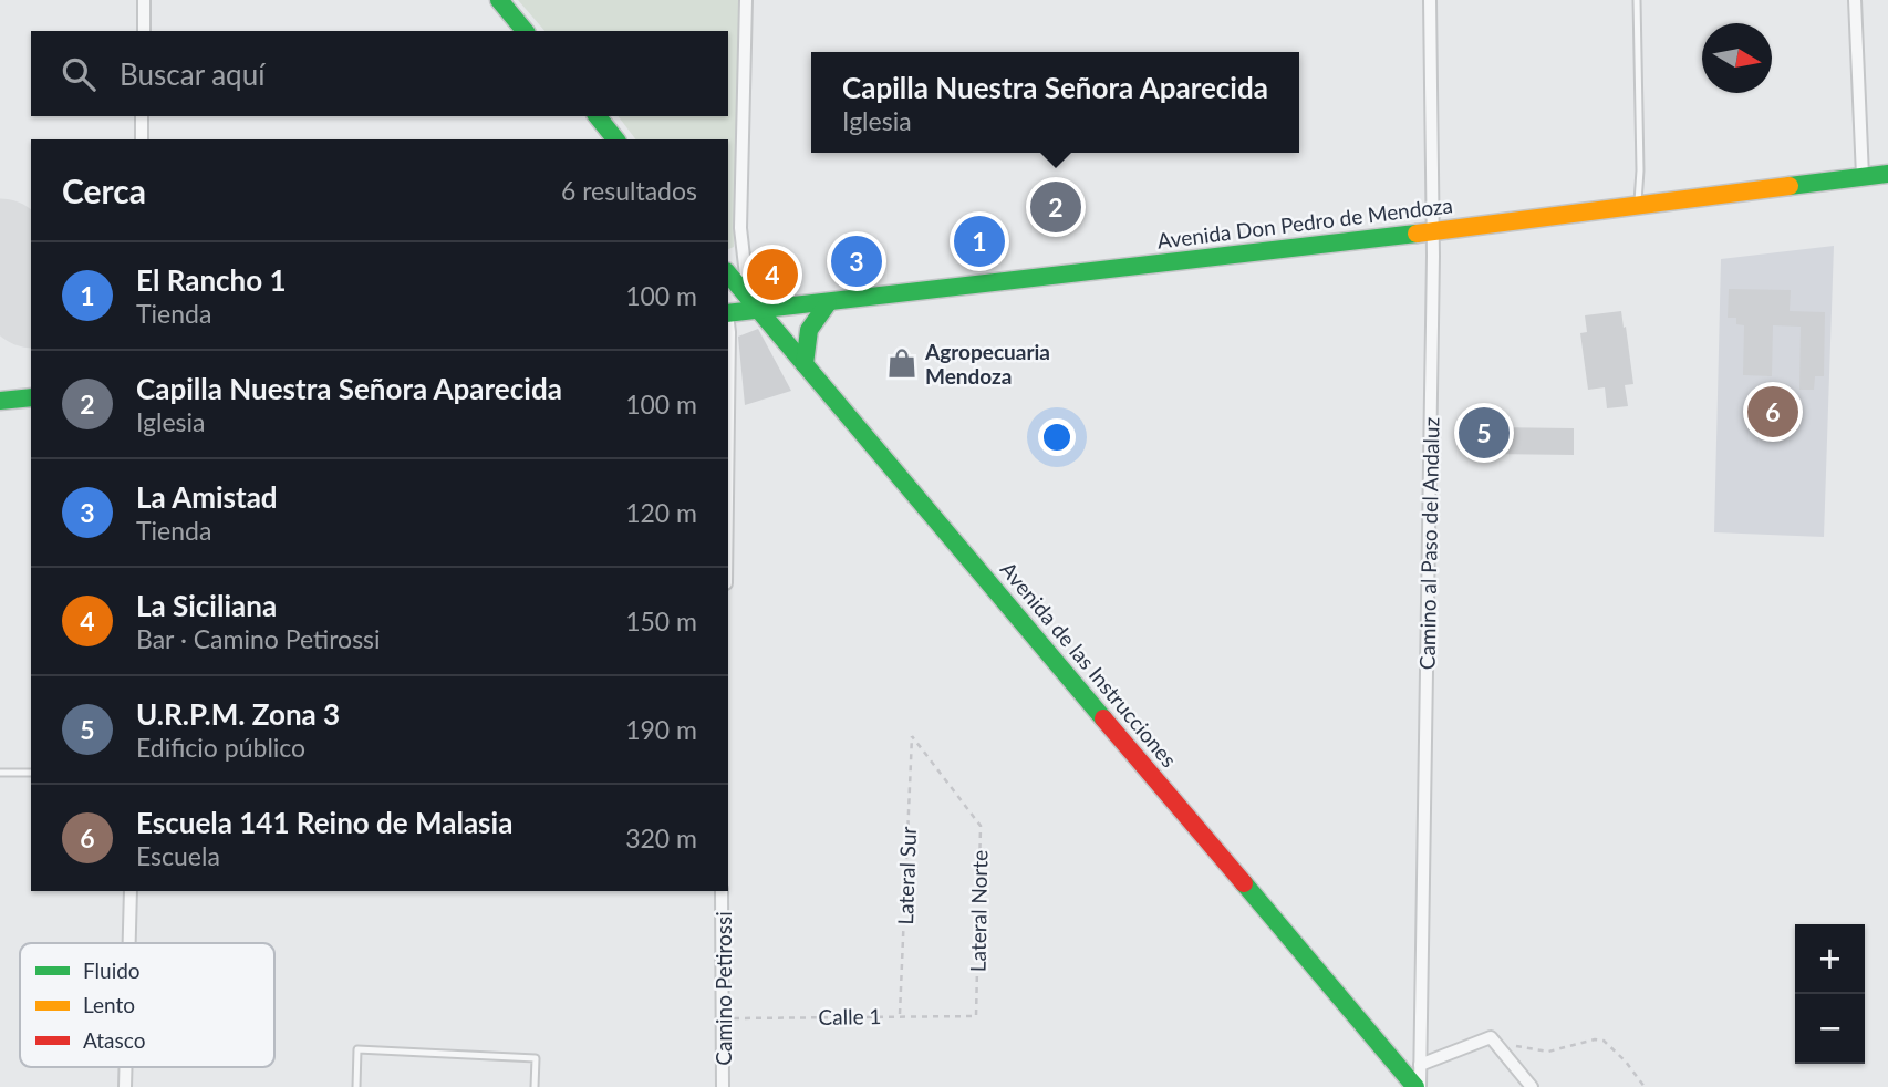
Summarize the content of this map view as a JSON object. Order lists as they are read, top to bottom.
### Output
{
  "streets": {
    "main road": ["Avenida Don Pedro de Mendoza", "Avenida de las Instrucciones"],
    "street": ["Camino al Paso del Andaluz", "Camino Petirossi"],
    "path": ["Lateral Sur", "Lateral Norte", "Calle 1"]
  },
  "crossings": [
    ["Avenida Don Pedro de Mendoza", "Camino al Paso del Andaluz"],
    ["Avenida Don Pedro de Mendoza", "Avenida de las Instrucciones"],
    ["Camino al Paso del Andaluz", "Avenida de las Instrucciones"],
    ["Lateral Sur", "Lateral Norte"],
    ["Lateral Sur", "Calle 1"],
    ["Lateral Norte", "Calle 1"],
    ["Camino Petirossi", "Calle 1"]
  ],
  "places": {
    "shop": ["Agropecuaria Mendoza"]
  },
  "legend": ["Fluido", "Lento", "Atasco"],
  "north": "right",
  "page": {
    "search": "Buscar aquí",
    "popup": ["Capilla Nuestra Señora Aparecida", "Iglesia"],
    "heading": ["Cerca", "6 resultados"],
    "pins": [
      "2",
      "1",
      "3",
      "4",
      "6",
      "5"
    ],
    "list": [
      {
        "mark": "1",
        "name": "El Rancho 1",
        "note": "Tienda",
        "value": "100 m"
      },
      {
        "mark": "2",
        "name": "Capilla Nuestra Señora Aparecida",
        "note": "Iglesia",
        "value": "100 m"
      },
      {
        "mark": "3",
        "name": "La Amistad",
        "note": "Tienda",
        "value": "120 m"
      },
      {
        "mark": "4",
        "name": "La Siciliana",
        "note": "Bar · Camino Petirossi",
        "value": "150 m"
      },
      {
        "mark": "5",
        "name": "U.R.P.M. Zona 3",
        "note": "Edificio público",
        "value": "190 m"
      },
      {
        "mark": "6",
        "name": "Escuela 141 Reino de Malasia",
        "note": "Escuela",
        "value": "320 m"
      }
    ],
    "map_buttons": ["+", "−"]
  }
}
